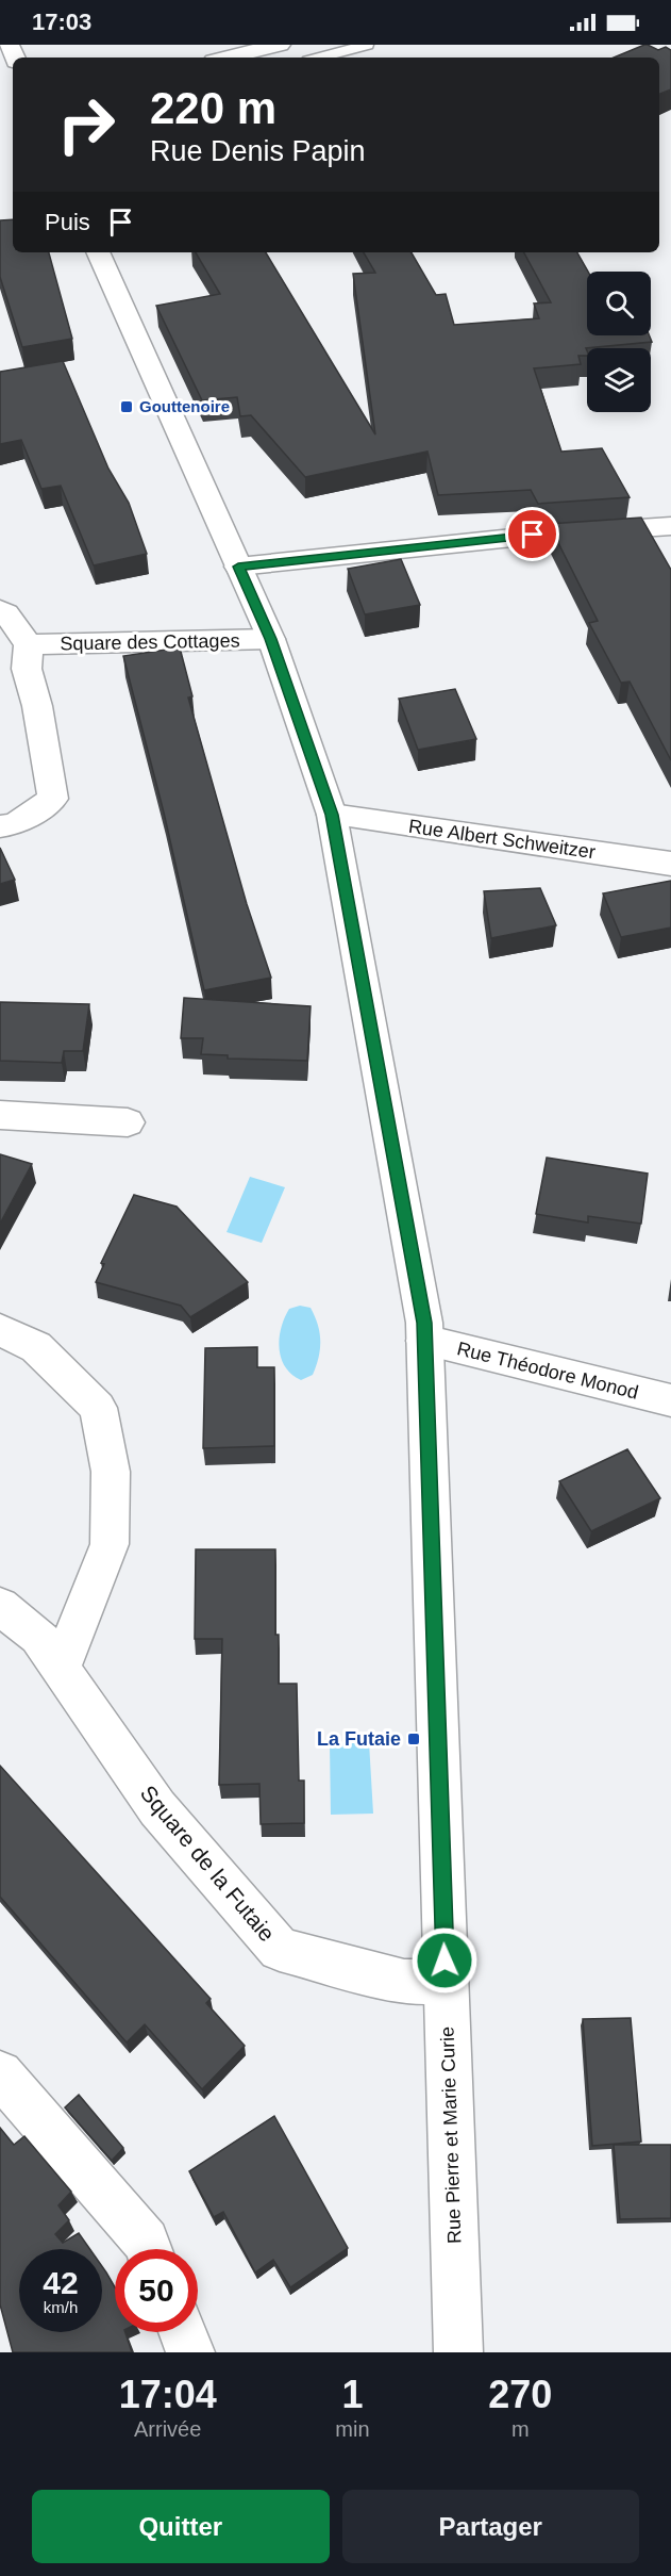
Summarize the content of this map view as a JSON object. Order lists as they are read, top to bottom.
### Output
{
  "streets": {
    "main road": [
      "Square des Cottages",
      "Rue Albert Schweitzer",
      "Rue Théodore Monod",
      "Square de la Futaie",
      "Rue Pierre et Marie Curie"
    ]
  },
  "crossings": [
    ["Square des Cottages", "Rue Pierre et Marie Curie"],
    ["Rue Albert Schweitzer", "Rue Pierre et Marie Curie"],
    ["Rue Théodore Monod", "Rue Pierre et Marie Curie"],
    ["Square de la Futaie", "Rue Pierre et Marie Curie"]
  ],
  "places": {
    "transit": ["Gouttenoire", "La Futaie"]
  },
  "page": {
    "status": "17:03",
    "turn": ["220 m", "Rue Denis Papin"],
    "then": "Puis",
    "speed": "42 km/h",
    "limit": "50",
    "eta": [
      "17:04",
      "Arrivée",
      "1",
      "min",
      "270",
      "m"
    ],
    "buttons": ["Quitter", "Partager"]
  }
}
